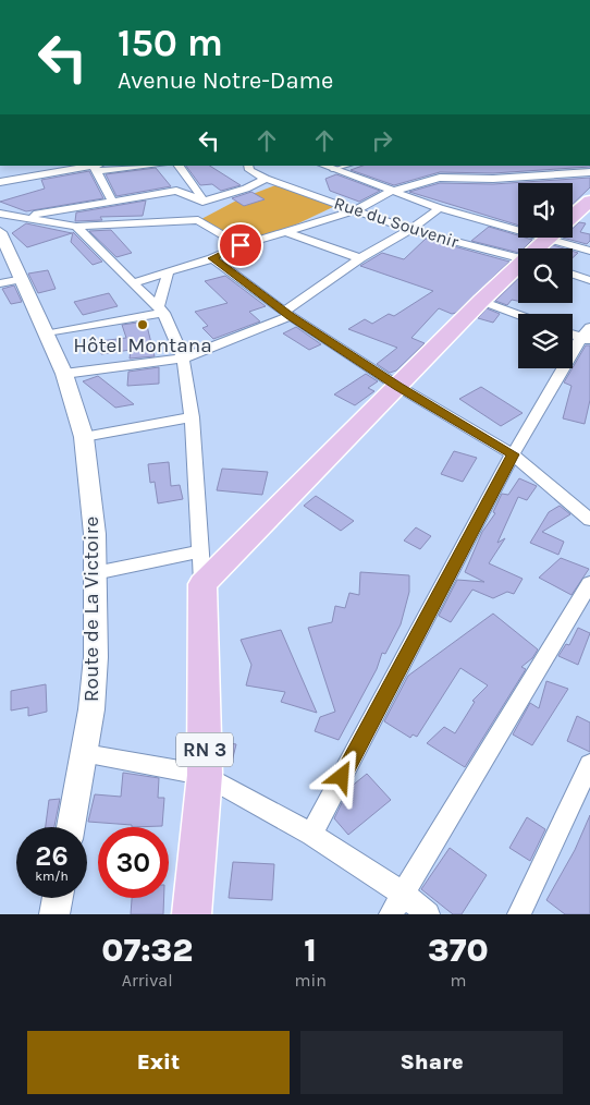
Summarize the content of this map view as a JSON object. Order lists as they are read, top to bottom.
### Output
{
  "streets": {
    "main road": ["RN 3"],
    "street": ["Rue du Souvenir", "Route de La Victoire"]
  },
  "places": ["Hôtel Montana"],
  "page": {
    "turn": ["150 m", "Avenue Notre-Dame"],
    "speed": "26 km/h",
    "limit": "30",
    "eta": [
      "07:32",
      "Arrival",
      "1",
      "min",
      "370",
      "m"
    ],
    "buttons": ["Exit", "Share"]
  }
}
